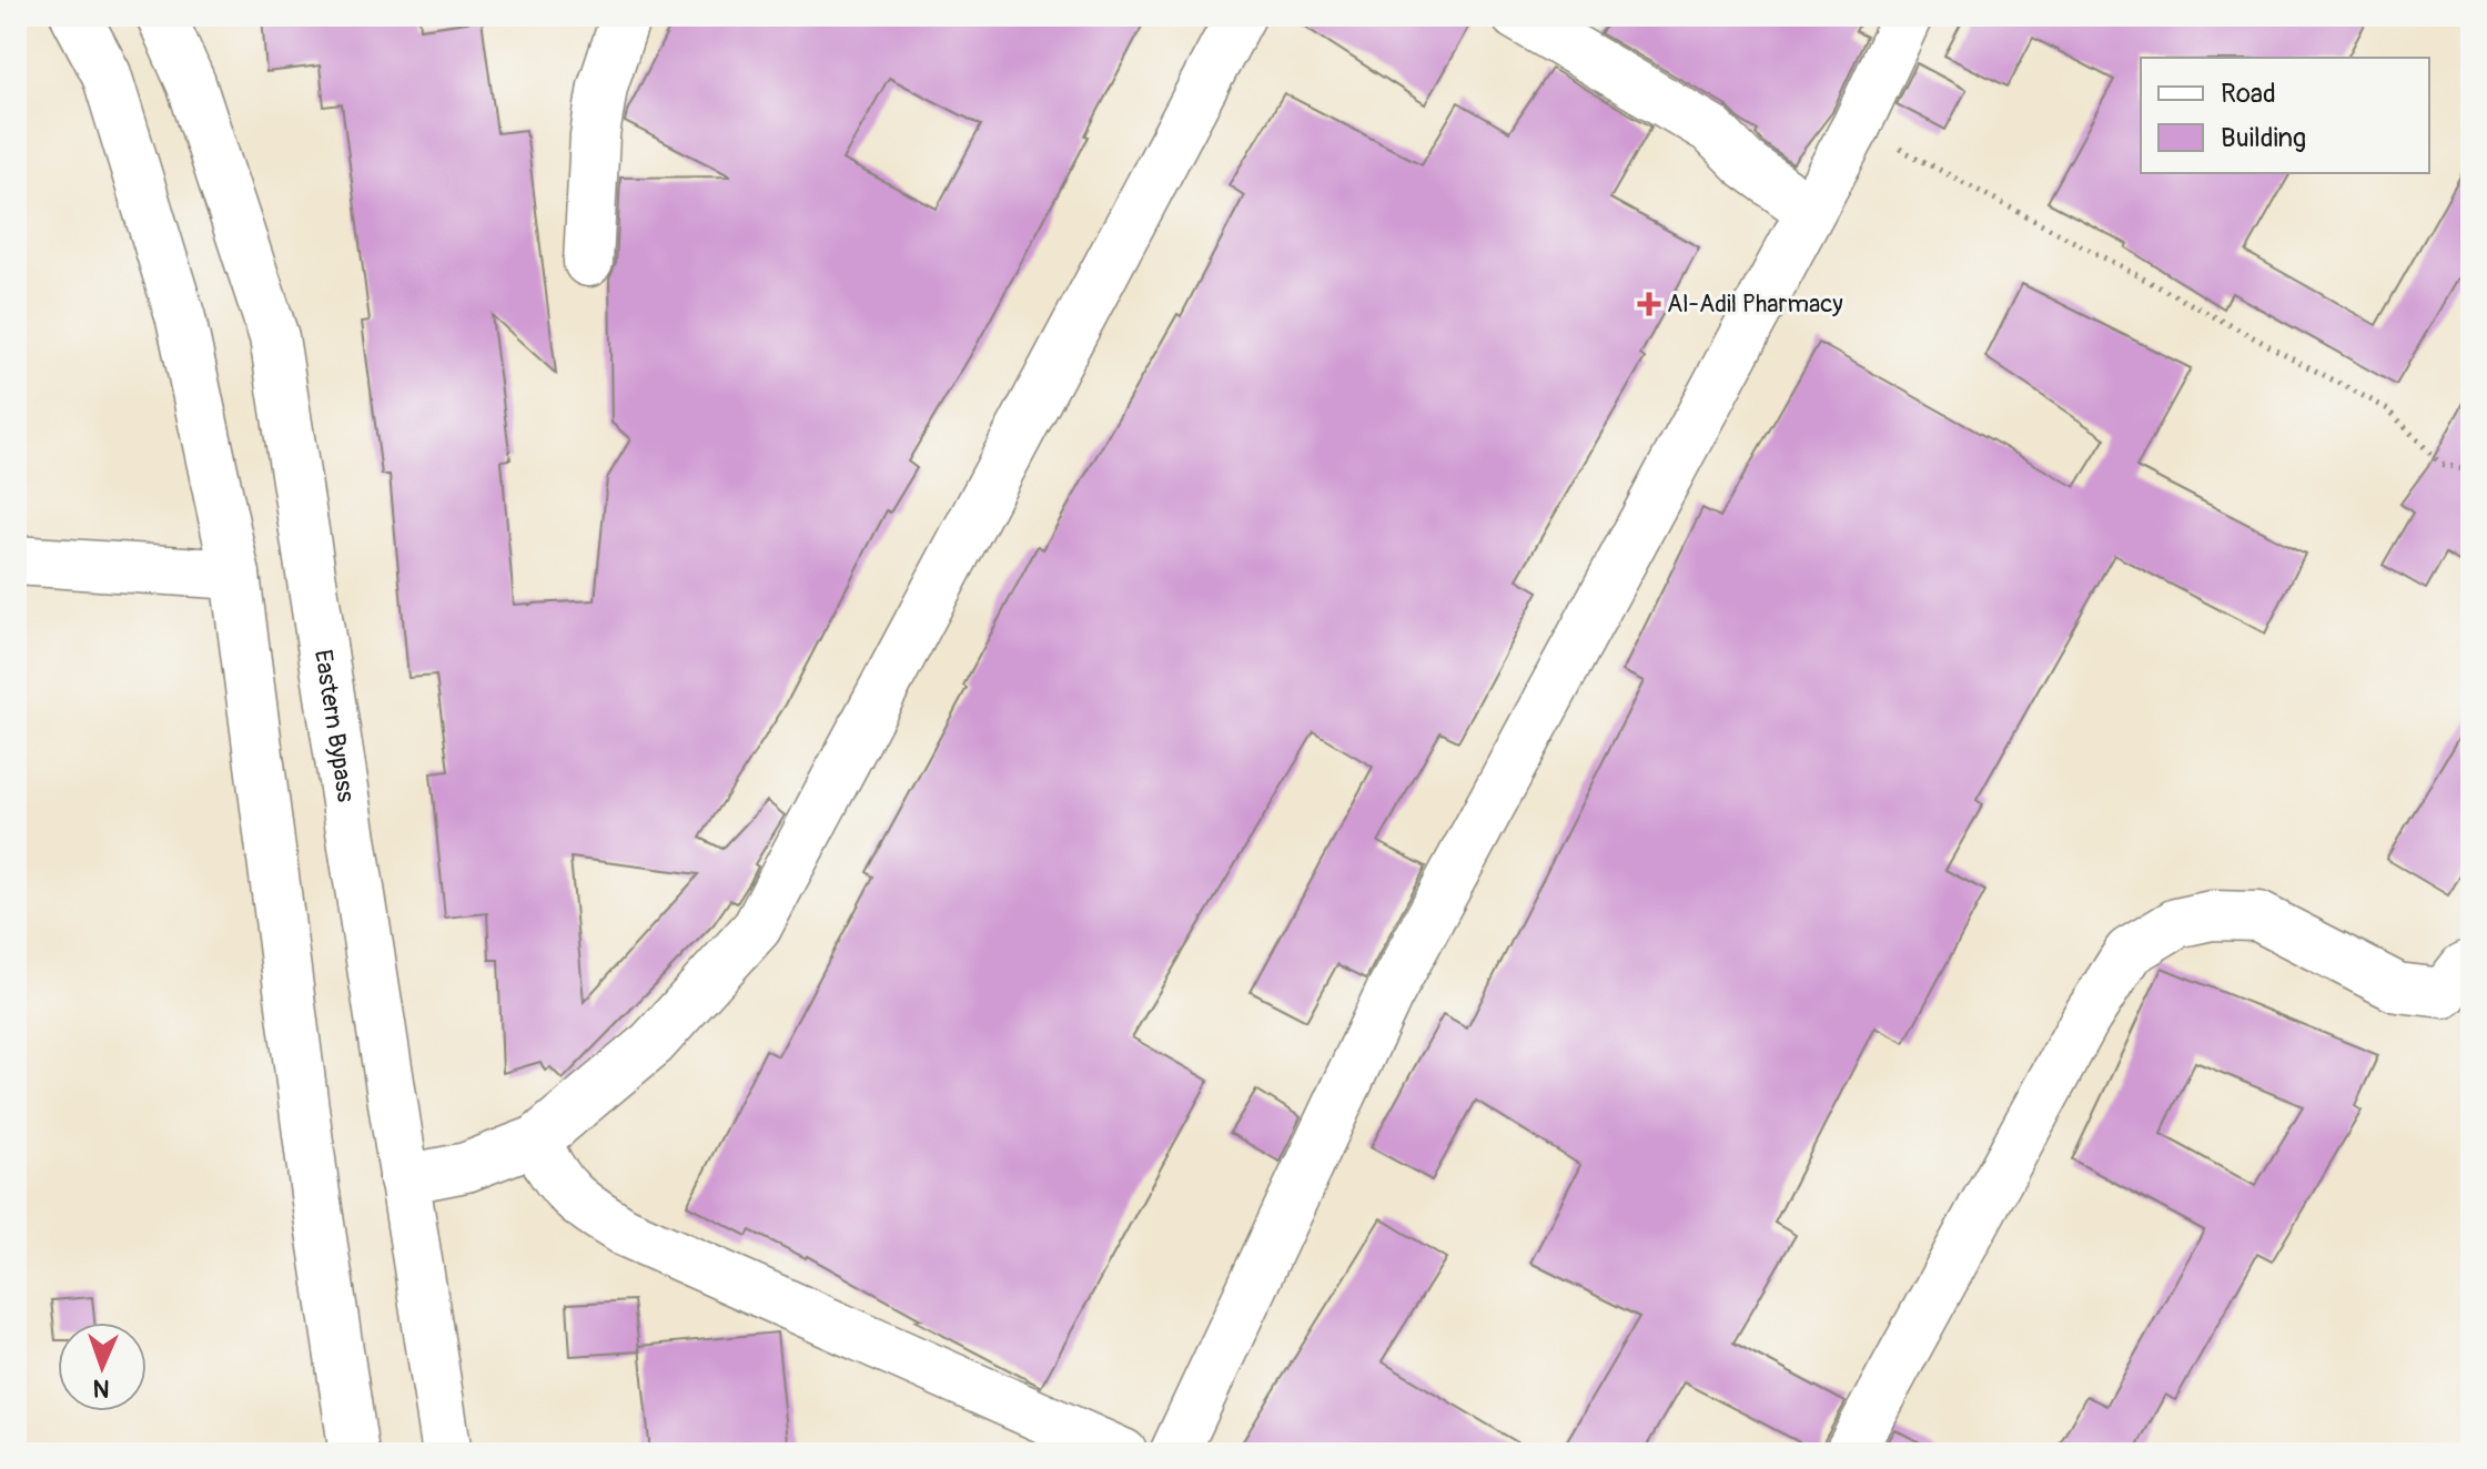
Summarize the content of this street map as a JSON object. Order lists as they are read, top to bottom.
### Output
{
  "streets": {
    "main road": ["Eastern Bypass"]
  },
  "places": {
    "health": ["Al-Adil Pharmacy"]
  },
  "legend": ["Road", "Building"],
  "north": "bottom"
}
